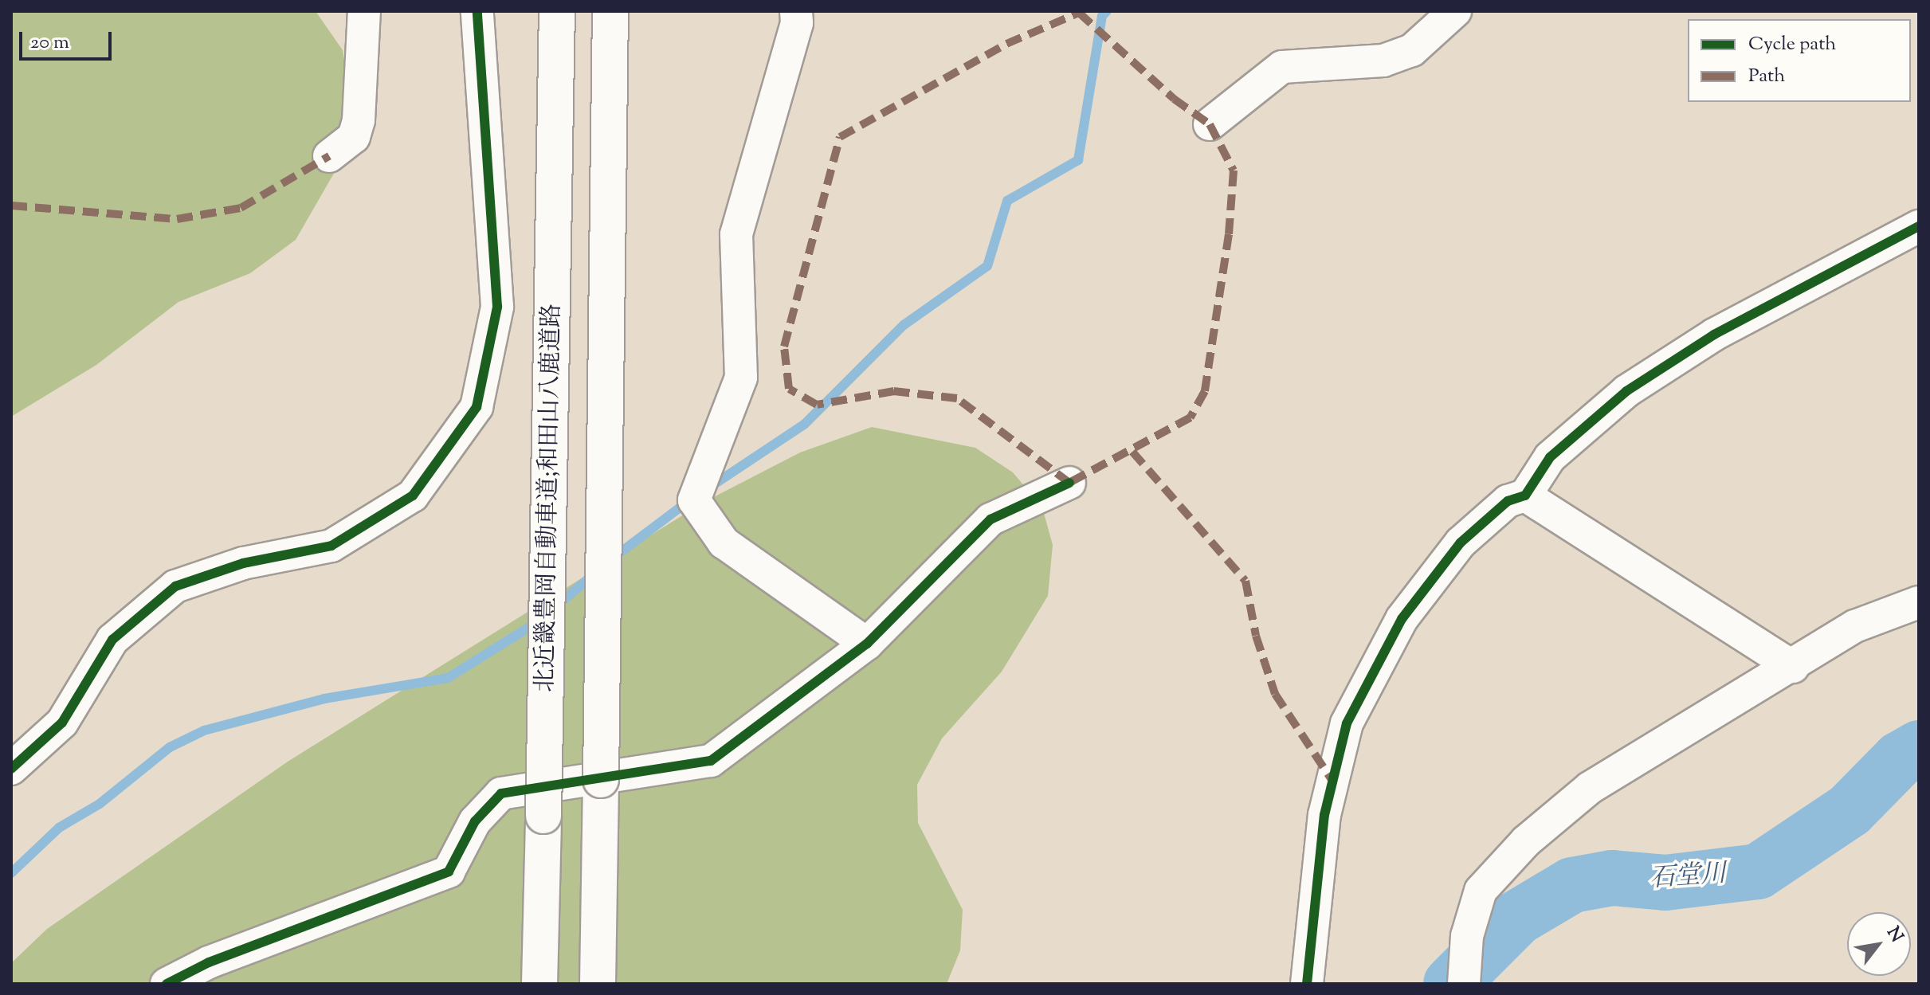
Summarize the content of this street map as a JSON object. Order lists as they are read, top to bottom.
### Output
{
  "streets": {
    "highway": ["北近畿豊岡自動車道;和田山八鹿道路"]
  },
  "water": ["石堂川"],
  "legend": ["Cycle path", "Path"],
  "scale_bar": "20 m",
  "north": "top right"
}
